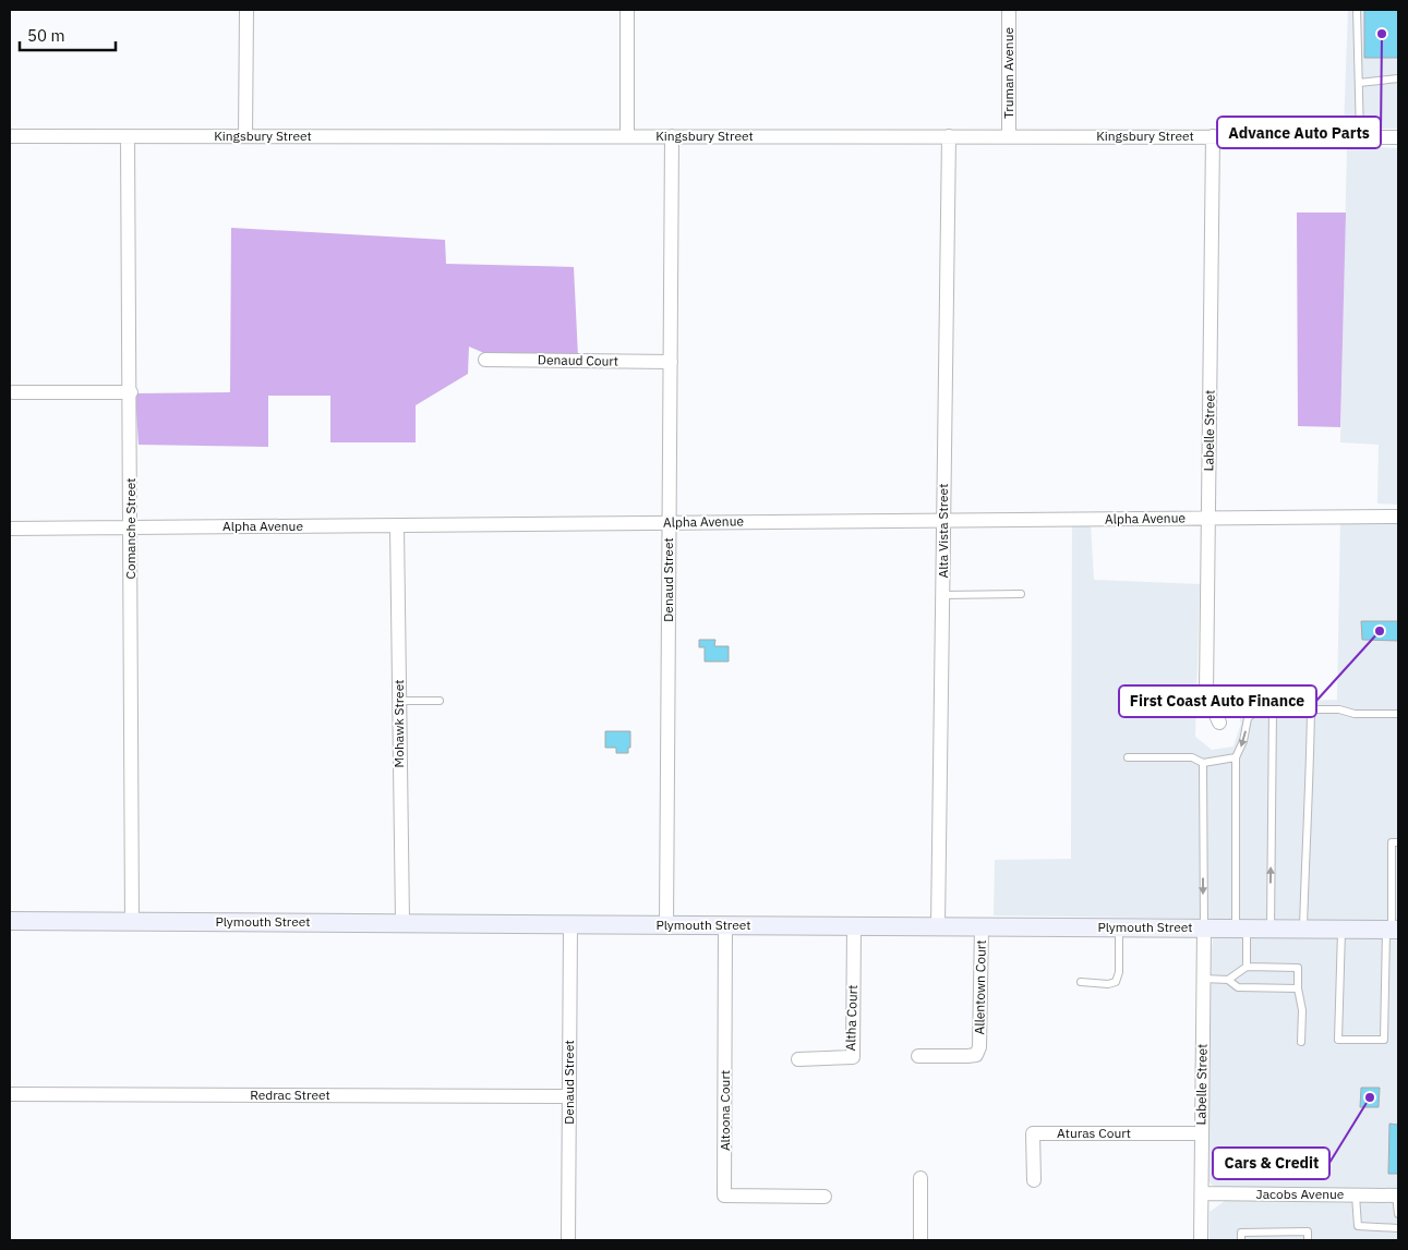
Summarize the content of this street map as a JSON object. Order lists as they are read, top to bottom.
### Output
{
  "streets": {
    "street": [
      "Truman Avenue",
      "Kingsbury Street",
      "Denaud Court",
      "Labelle Street",
      "Alpha Avenue",
      "Comanche Street",
      "Alta Vista Street",
      "Denaud Street",
      "Mohawk Street",
      "Plymouth Street",
      "Allentown Court",
      "Altha Court",
      "Redrac Street",
      "Altoona Court",
      "Aturas Court",
      "Jacobs Avenue"
    ]
  },
  "crossings": [
    ["Truman Avenue", "Kingsbury Street"],
    ["Kingsbury Street", "Labelle Street"],
    ["Kingsbury Street", "Comanche Street"],
    ["Kingsbury Street", "Alta Vista Street"],
    ["Kingsbury Street", "Denaud Street"],
    ["Denaud Court", "Denaud Street"],
    ["Labelle Street", "Alpha Avenue"],
    ["Labelle Street", "Plymouth Street"],
    ["Labelle Street", "Aturas Court"],
    ["Labelle Street", "Jacobs Avenue"],
    ["Alpha Avenue", "Comanche Street"],
    ["Alpha Avenue", "Alta Vista Street"],
    ["Alpha Avenue", "Denaud Street"],
    ["Alpha Avenue", "Mohawk Street"],
    ["Comanche Street", "Plymouth Street"],
    ["Alta Vista Street", "Plymouth Street"],
    ["Denaud Street", "Plymouth Street"],
    ["Denaud Street", "Redrac Street"],
    ["Mohawk Street", "Plymouth Street"],
    ["Plymouth Street", "Allentown Court"],
    ["Plymouth Street", "Altha Court"],
    ["Plymouth Street", "Altoona Court"]
  ],
  "places": ["Advance Auto Parts", "First Coast Auto Finance", "Cars & Credit"],
  "scale_bar": "50 m"
}
